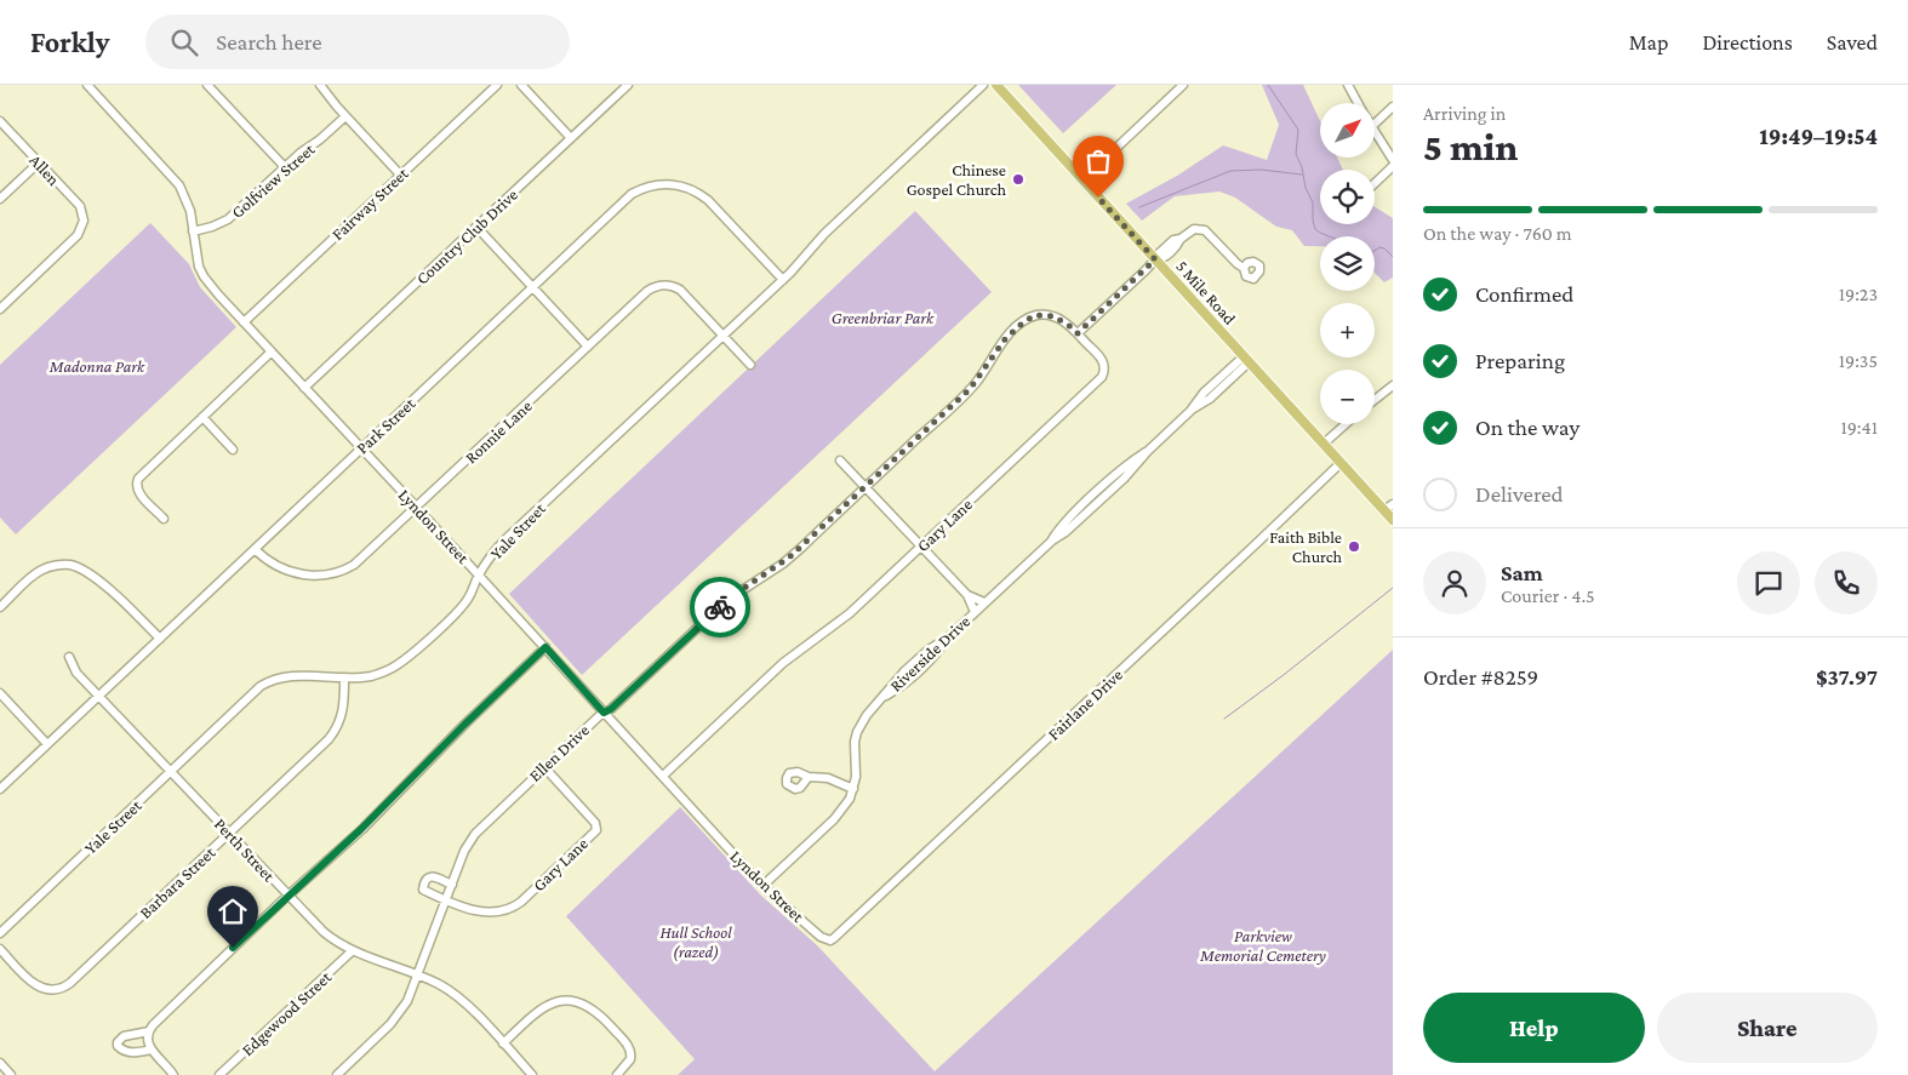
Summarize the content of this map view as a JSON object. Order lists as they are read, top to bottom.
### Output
{
  "streets": {
    "main road": ["5 Mile Road"],
    "street": [
      "Allen",
      "Golfview Street",
      "Fairway Street",
      "Country Club Drive",
      "Park Street",
      "Ronnie Lane",
      "Gary Lane",
      "Lyndon Street",
      "Yale Street",
      "Riverside Drive",
      "Fairlane Drive",
      "Ellen Drive",
      "Perth Street",
      "Barbara Street",
      "Edgewood Street"
    ]
  },
  "crossings": [
    ["Golfview Street", "Lyndon Street"],
    ["Fairway Street", "Lyndon Street"],
    ["Country Club Drive", "Lyndon Street"],
    ["5 Mile Road", "Riverside Drive"],
    ["5 Mile Road", "Fairlane Drive"],
    ["Park Street", "Ronnie Lane"],
    ["Park Street", "Lyndon Street"],
    ["Park Street", "Yale Street"],
    ["Park Street", "Perth Street"],
    ["Ronnie Lane", "Lyndon Street"],
    ["Ronnie Lane", "Yale Street"],
    ["Gary Lane", "Lyndon Street"],
    ["Gary Lane", "Ellen Drive"],
    ["Lyndon Street", "Yale Street"],
    ["Lyndon Street", "Fairlane Drive"],
    ["Lyndon Street", "Ellen Drive"],
    ["Yale Street", "Perth Street"],
    ["Yale Street", "Barbara Street"],
    ["Ellen Drive", "Perth Street"],
    ["Perth Street", "Barbara Street"],
    ["Perth Street", "Edgewood Street"]
  ],
  "parks": [
    "Greenbriar Park",
    "Madonna Park",
    "Hull School (razed)",
    "Parkview Memorial Cemetery"
  ],
  "places": ["Chinese Gospel Church", "Faith Bible Church"],
  "north": "top right",
  "page": {
    "header": "Forkly",
    "search": "Search here",
    "nav": ["Map", "Directions", "Saved"],
    "heading": ["5 min", "Arriving in", "19:49–19:54"],
    "panel": [
      "Sam",
      "Courier · 4.5",
      "Order #8259",
      "$37.97"
    ],
    "map_buttons": ["+", "−"],
    "bar": "On the way · 760 m",
    "list": [
      ["Confirmed", "19:23"],
      ["Preparing", "19:35"],
      ["On the way", "19:41"],
      "Delivered"
    ],
    "buttons": ["Help", "Share"]
  }
}
